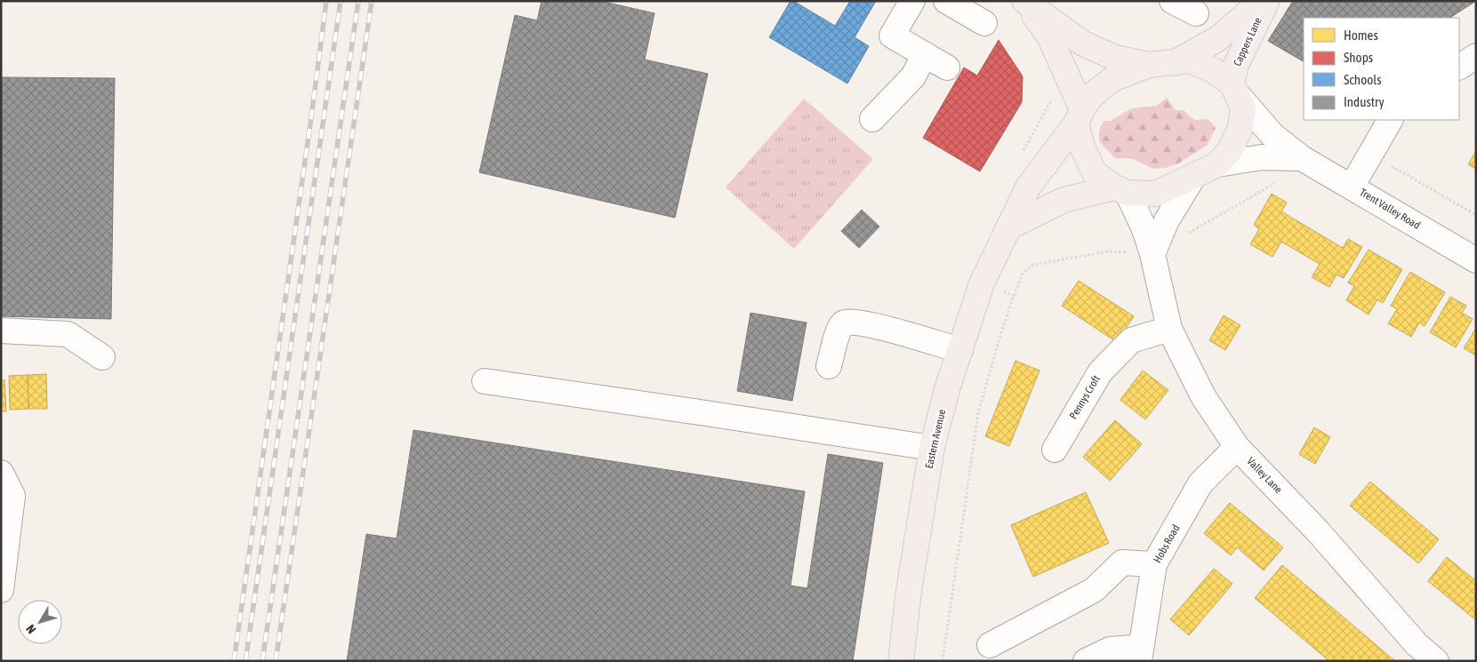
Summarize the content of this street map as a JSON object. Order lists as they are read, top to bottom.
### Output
{
  "streets": {
    "highway": ["Cappers Lane", "Eastern Avenue"],
    "street": [
      "Trent Valley Road",
      "Pennys Croft",
      "Valley Lane",
      "Hobs Road"
    ]
  },
  "crossings": [
    ["Cappers Lane", "Trent Valley Road"],
    ["Cappers Lane", "Eastern Avenue"],
    ["Cappers Lane", "Valley Lane"],
    ["Trent Valley Road", "Eastern Avenue"],
    ["Trent Valley Road", "Valley Lane"],
    ["Pennys Croft", "Valley Lane"],
    ["Eastern Avenue", "Valley Lane"],
    ["Valley Lane", "Hobs Road"]
  ],
  "legend": [
    "Homes",
    "Shops",
    "Schools",
    "Industry"
  ],
  "north": "bottom left"
}
